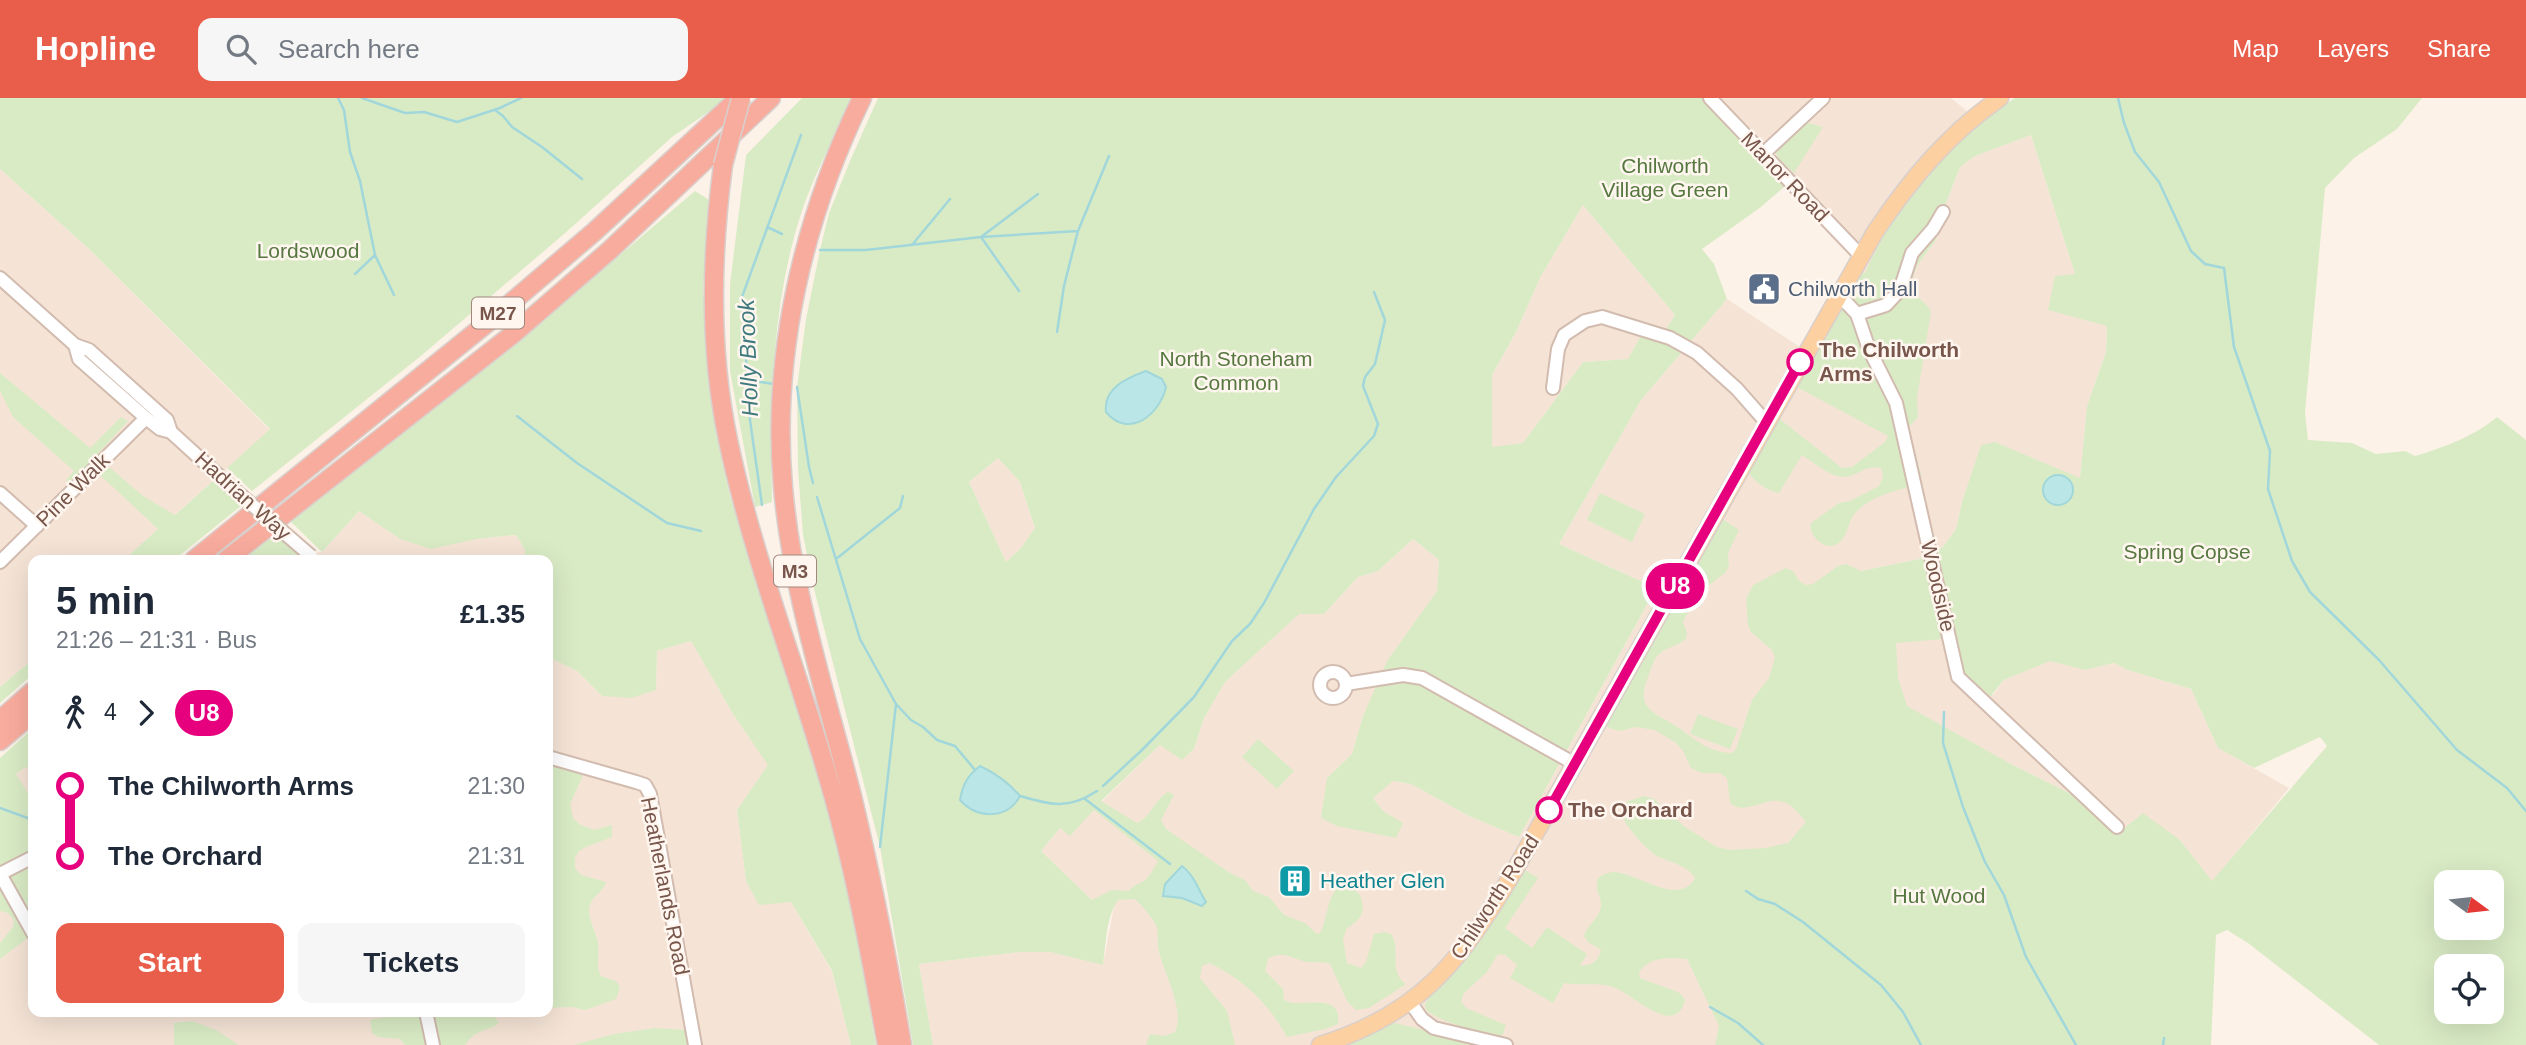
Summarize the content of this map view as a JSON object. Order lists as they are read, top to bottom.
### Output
{
  "streets": {
    "highway": ["M27", "M3"],
    "main road": ["Chilworth Road"],
    "street": [
      "Manor Road",
      "Pine Walk",
      "Hadrian Way",
      "Woodside",
      "Heatherlands Road"
    ]
  },
  "crossings": [
    ["Manor Road", "Chilworth Road"],
    ["M27", "M3"],
    ["Pine Walk", "Hadrian Way"],
    ["Woodside", "Chilworth Road"]
  ],
  "water": ["Holly Brook"],
  "parks": [
    "Chilworth Village Green",
    "Lordswood",
    "North Stoneham Common",
    "Spring Copse",
    "Hut Wood"
  ],
  "places": {
    "public building": ["Chilworth Hall"],
    "other": ["The Chilworth Arms", "The Orchard"],
    "building": ["Heather Glen"]
  },
  "lines": ["bus line U8"],
  "north": "right",
  "page": {
    "header": "Hopline",
    "search": "Search here",
    "nav": ["Map", "Layers", "Share"],
    "on_map": "U8",
    "heading": ["5 min", "21:26 – 21:31 · Bus", "£1.35"],
    "legs": ["4", "U8"],
    "list": [
      {
        "name": "The Chilworth Arms",
        "value": "21:30"
      },
      {
        "name": "The Orchard",
        "value": "21:31"
      }
    ],
    "buttons": ["Start", "Tickets"]
  }
}
